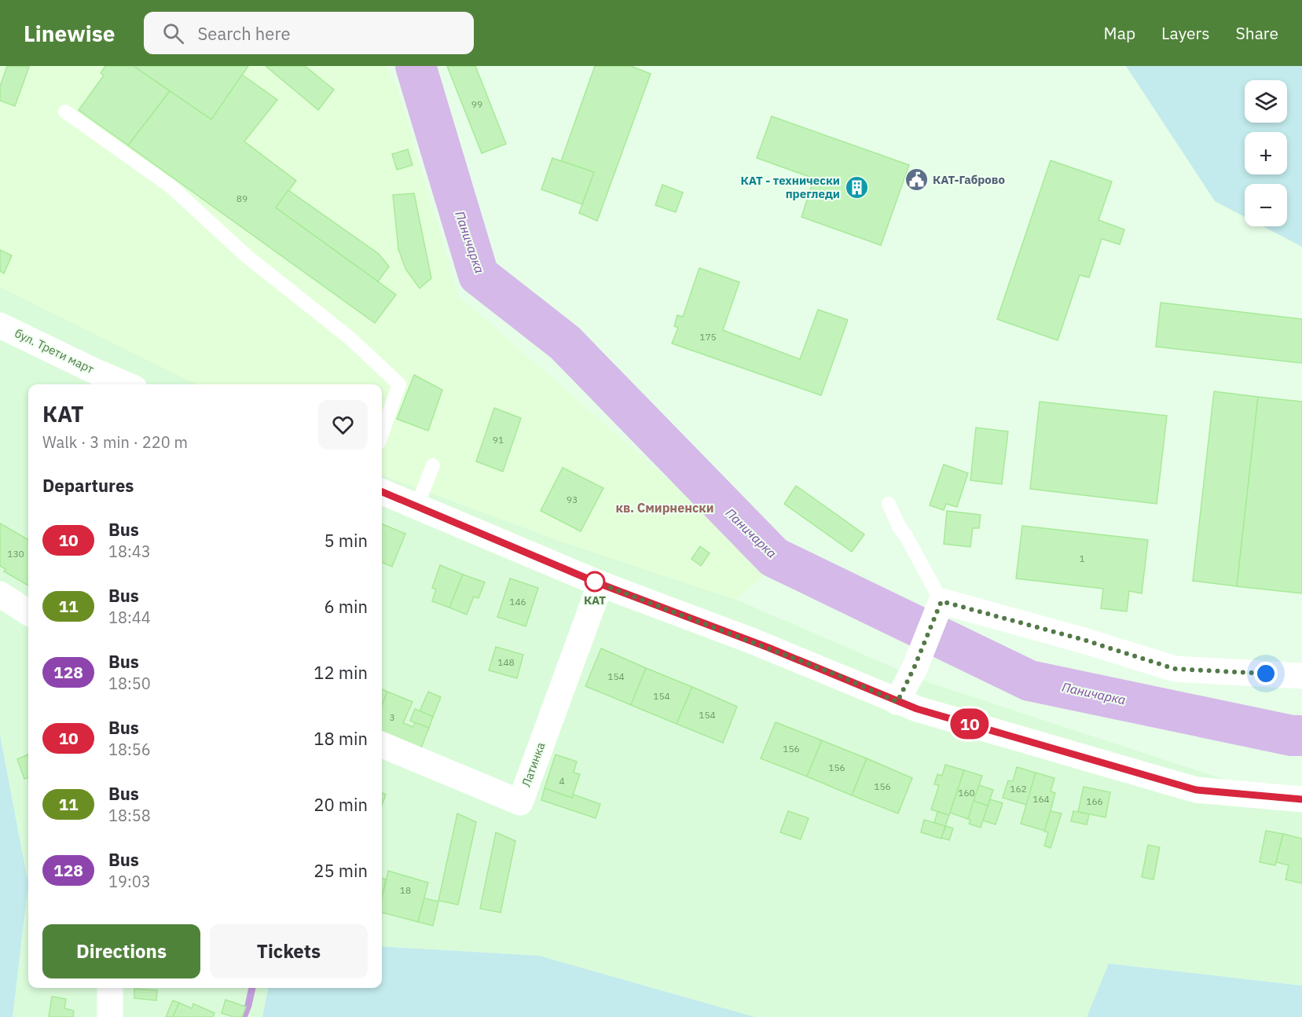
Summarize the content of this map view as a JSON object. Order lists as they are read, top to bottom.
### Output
{
  "streets": {
    "street": ["бул. Трети март", "Латинка"]
  },
  "districts": ["кв. Смирненски"],
  "water": ["Паничарка"],
  "places": {
    "public building": ["КАТ-Габрово"],
    "building": ["КАТ - технически прегледи"],
    "other": ["КАТ"]
  },
  "lines": ["bus line 10"],
  "house_numbers": [
    "99",
    "89",
    "175",
    "91",
    "93",
    "130",
    "1",
    "146",
    "148",
    "154",
    "154",
    "154",
    "3",
    "156",
    "156",
    "4",
    "156",
    "162",
    "160",
    "164",
    "166",
    "18"
  ],
  "page": {
    "header": "Linewise",
    "search": "Search here",
    "nav": ["Map", "Layers", "Share"],
    "on_map": "10",
    "map_buttons": ["+", "−"],
    "heading": [
      ["КАТ", "Walk · 3 min · 220 m"],
      "Departures"
    ],
    "list": [
      {
        "mark": "10",
        "name": "Bus",
        "note": "18:43",
        "value": "5 min"
      },
      {
        "mark": "11",
        "name": "Bus",
        "note": "18:44",
        "value": "6 min"
      },
      {
        "mark": "128",
        "name": "Bus",
        "note": "18:50",
        "value": "12 min"
      },
      {
        "mark": "10",
        "name": "Bus",
        "note": "18:56",
        "value": "18 min"
      },
      {
        "mark": "11",
        "name": "Bus",
        "note": "18:58",
        "value": "20 min"
      },
      {
        "mark": "128",
        "name": "Bus",
        "note": "19:03",
        "value": "25 min"
      }
    ],
    "buttons": ["Directions", "Tickets"]
  }
}
